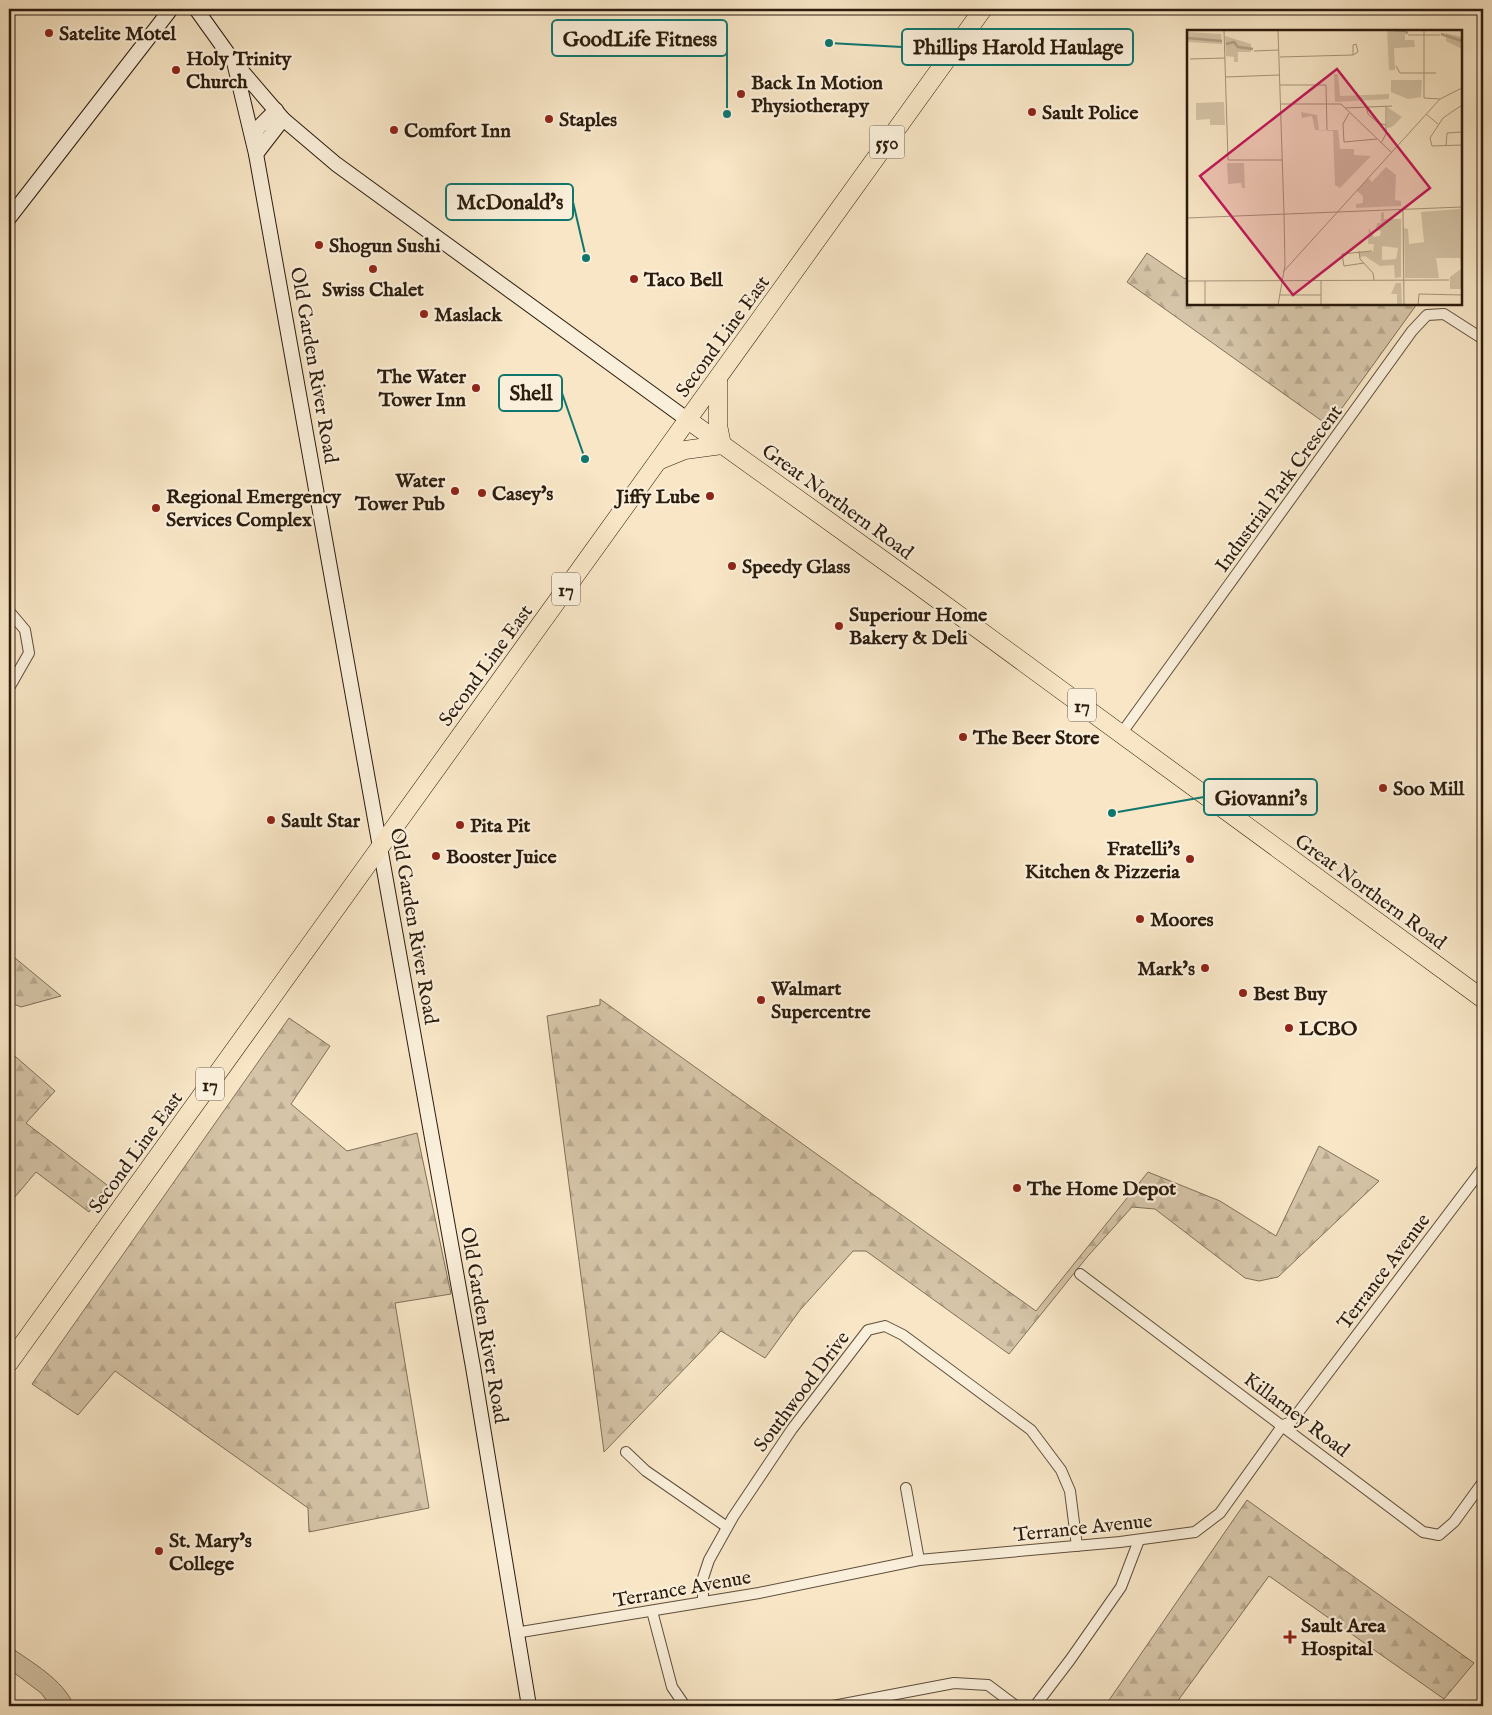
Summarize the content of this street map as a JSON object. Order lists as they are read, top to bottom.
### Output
{
  "streets": {
    "highway": [
      "550",
      "Second Line East",
      "Great Northern Road",
      "17"
    ],
    "main road": ["Old Garden River Road"],
    "street": [
      "Industrial Park Crescent",
      "Terrance Avenue",
      "Southwood Drive",
      "Killarney Road"
    ]
  },
  "crossings": [
    ["Second Line East", "Old Garden River Road"],
    ["Second Line East", "Great Northern Road"],
    ["Old Garden River Road", "Great Northern Road"],
    ["Old Garden River Road", "Terrance Avenue"],
    ["Industrial Park Crescent", "Great Northern Road"],
    ["Terrance Avenue", "Southwood Drive"],
    ["Terrance Avenue", "Killarney Road"]
  ],
  "places": {
    "other": [
      "Satelite Motel",
      "Phillips Harold Haulage",
      "Holy Trinity Church",
      "Back In Motion Physiotherapy",
      "Sault Police",
      "GoodLife Fitness",
      "Staples",
      "Comfort Inn",
      "Shogun Sushi",
      "McDonald's",
      "Swiss Chalet",
      "Taco Bell",
      "Maslack",
      "The Water Tower Inn",
      "Shell",
      "Water Tower Pub",
      "Casey's",
      "Jiffy Lube",
      "Regional Emergency Services Complex",
      "Speedy Glass",
      "Superiour Home Bakery & Deli",
      "The Beer Store",
      "Soo Mill",
      "Giovanni's",
      "Sault Star",
      "Pita Pit",
      "Booster Juice",
      "Fratelli's Kitchen & Pizzeria",
      "Moores",
      "Mark's",
      "Best Buy",
      "Walmart Supercentre",
      "LCBO",
      "The Home Depot",
      "St. Mary's College"
    ],
    "health": ["Sault Area Hospital"]
  }
}
